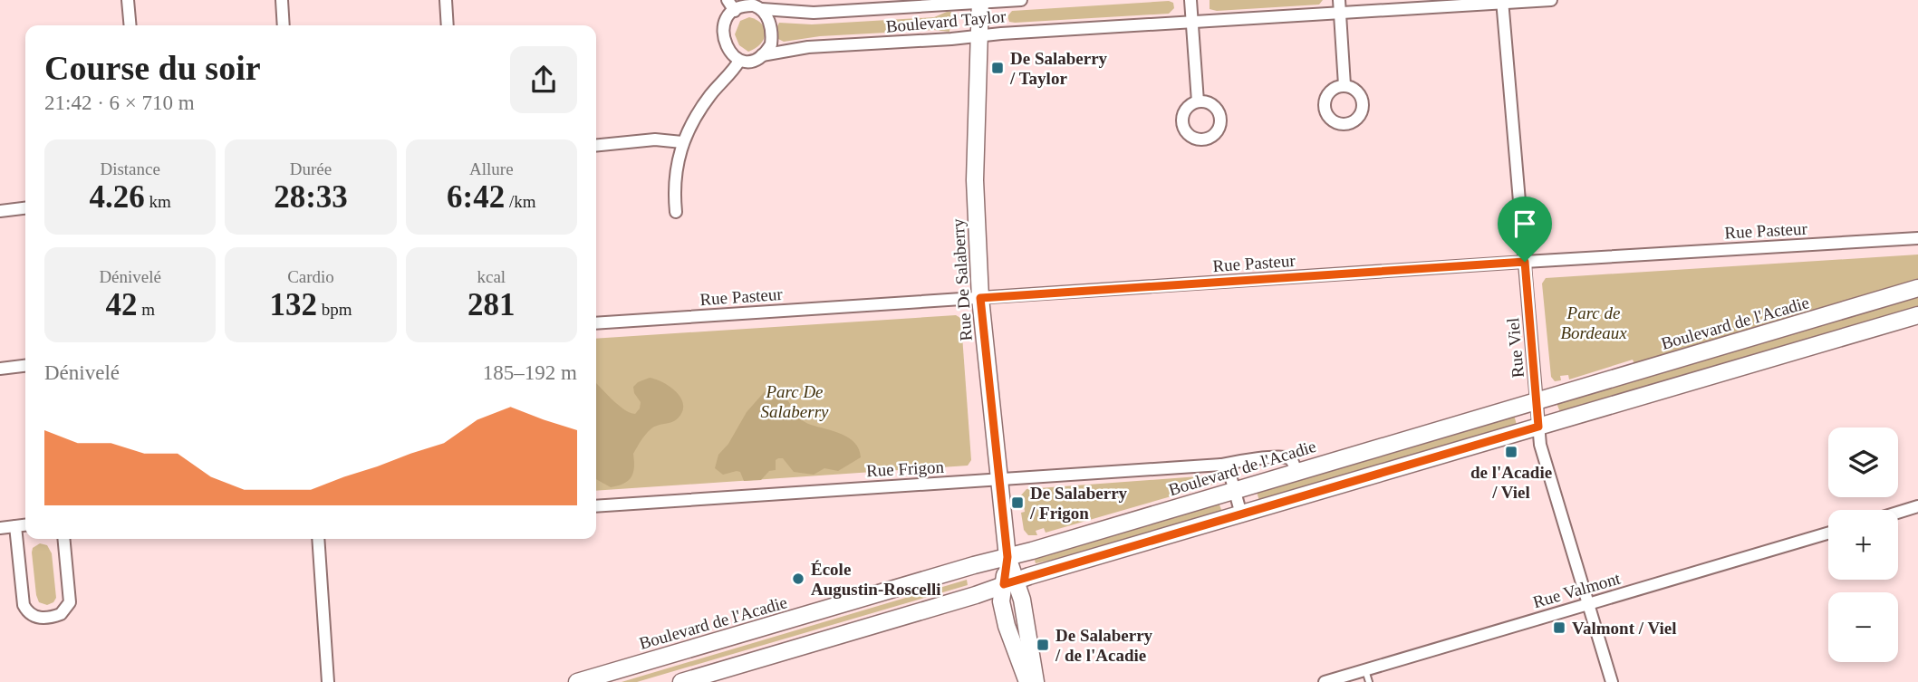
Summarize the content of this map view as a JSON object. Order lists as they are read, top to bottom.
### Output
{
  "streets": {
    "main road": ["Rue De Salaberry", "Boulevard de l'Acadie"],
    "street": [
      "Boulevard Taylor",
      "Rue Pasteur",
      "Rue Viel",
      "Rue Frigon",
      "Rue Valmont"
    ]
  },
  "crossings": [
    ["Boulevard Taylor", "Rue De Salaberry"],
    ["Boulevard Taylor", "Rue Viel"],
    ["Rue Pasteur", "Rue De Salaberry"],
    ["Rue Pasteur", "Rue Viel"],
    ["Rue De Salaberry", "Boulevard de l'Acadie"],
    ["Rue De Salaberry", "Rue Frigon"],
    ["Boulevard de l'Acadie", "Rue Viel"],
    ["Boulevard de l'Acadie", "Rue Frigon"],
    ["Rue Viel", "Rue Valmont"]
  ],
  "parks": ["Parc de Bordeaux", "Parc De Salaberry"],
  "places": {
    "transit": [
      "De Salaberry / Taylor",
      "de l'Acadie / Viel",
      "De Salaberry / Frigon",
      "Valmont / Viel",
      "De Salaberry / de l'Acadie"
    ],
    "other": ["École Augustin-Roscelli"]
  },
  "page": {
    "heading": ["Course du soir", "21:42 · 6 × 710 m"],
    "stats": [
      ["Distance", "4.26 km"],
      ["Durée", "28:33"],
      ["Allure", "6:42 /km"],
      ["Dénivelé", "42 m"],
      ["Cardio", "132 bpm"],
      ["kcal", "281"]
    ],
    "chart": ["Dénivelé", "185–192 m"],
    "map_buttons": ["+", "−"]
  }
}
